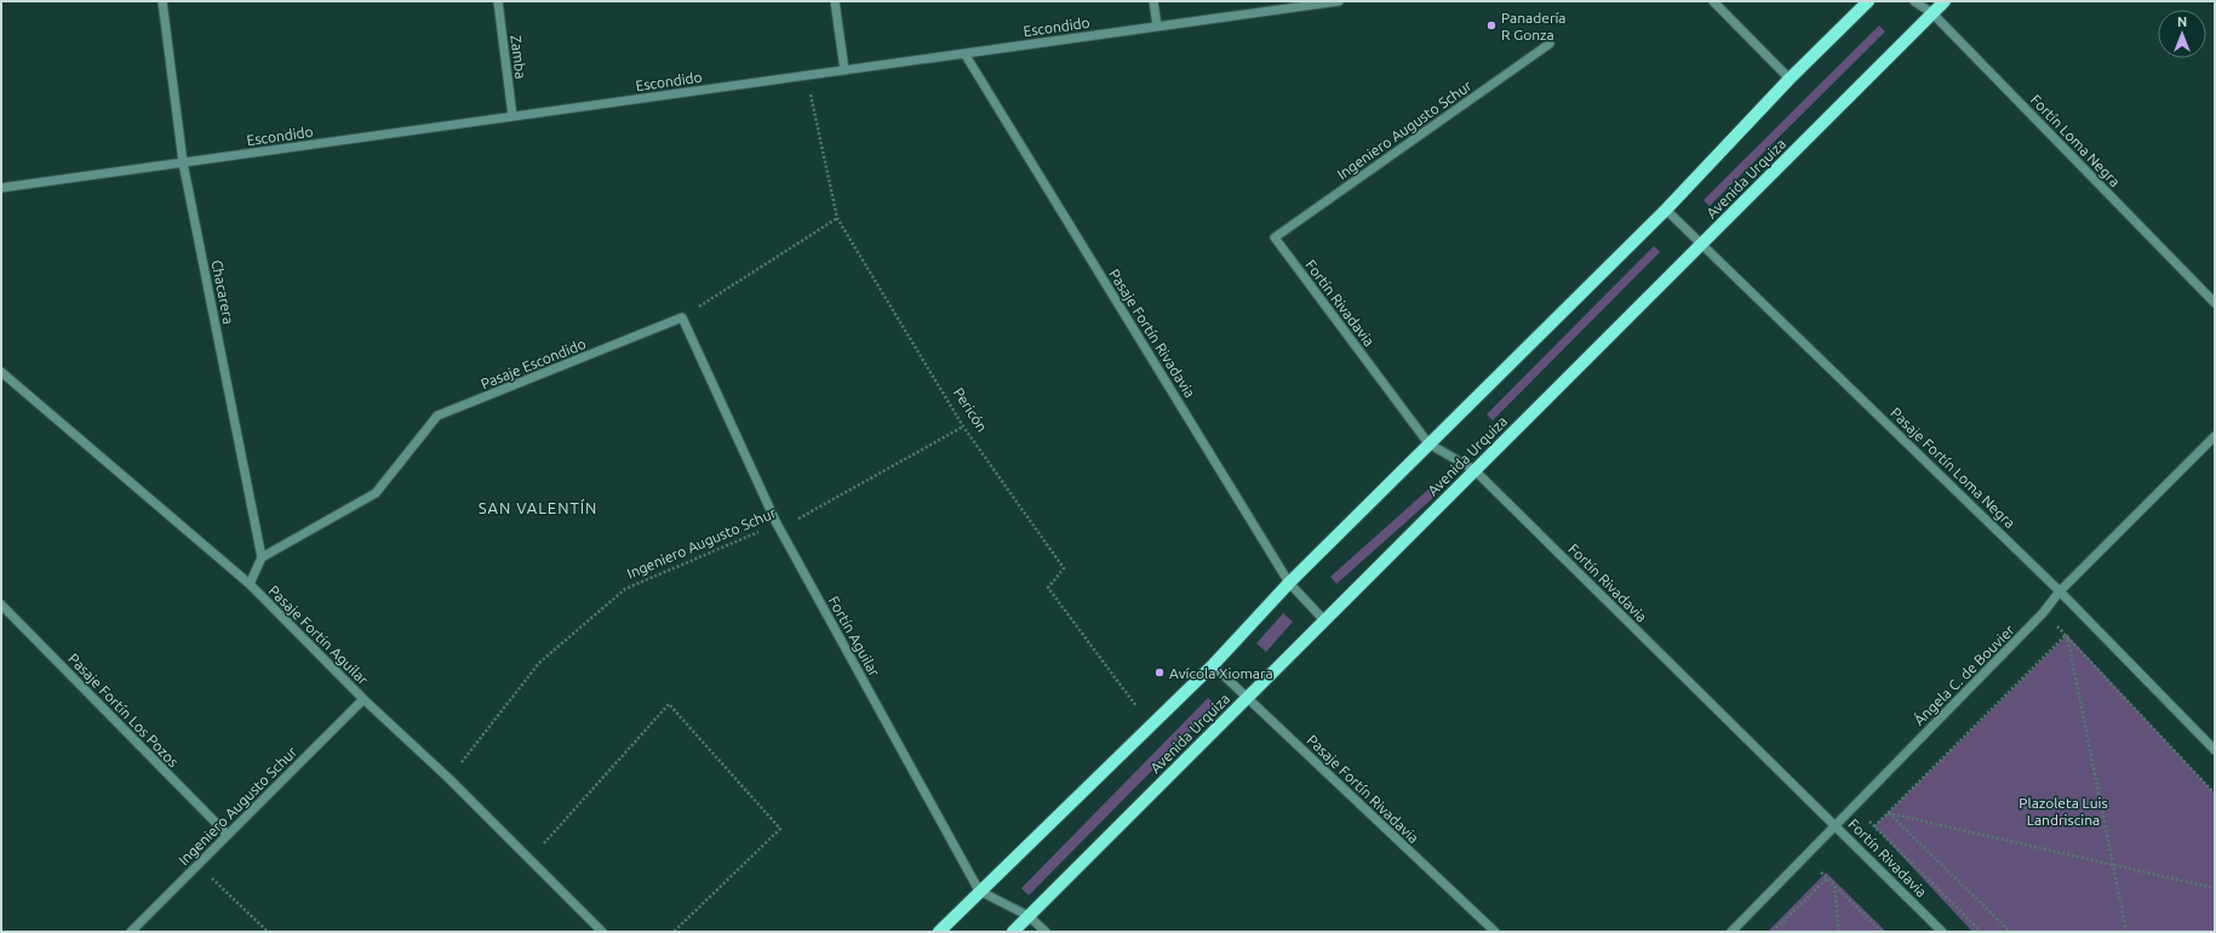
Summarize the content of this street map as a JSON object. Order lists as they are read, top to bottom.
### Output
{
  "streets": {
    "main road": ["Avenida Urquiza"],
    "street": [
      "Escondido",
      "Zamba",
      "Ingeniero Augusto Schur",
      "Fortín Loma Negra",
      "Chacarera",
      "Fortín Rivadavia",
      "Pasaje Fortín Rivadavia",
      "Pasaje Escondido",
      "Pasaje Fortín Loma Negra",
      "Pasaje Fortín Aguilar",
      "Fortín Aguilar",
      "Ángela C. de Bouvier",
      "Pasaje Fortín Los Pozos"
    ],
    "path": ["Pericón"]
  },
  "crossings": [
    ["Escondido", "Zamba"],
    ["Escondido", "Chacarera"],
    ["Escondido", "Pasaje Fortín Rivadavia"],
    ["Escondido", "Pericón"],
    ["Ingeniero Augusto Schur", "Fortín Rivadavia"],
    ["Ingeniero Augusto Schur", "Pericón"],
    ["Ingeniero Augusto Schur", "Pasaje Fortín Aguilar"],
    ["Ingeniero Augusto Schur", "Fortín Aguilar"],
    ["Ingeniero Augusto Schur", "Pasaje Fortín Los Pozos"],
    ["Fortín Loma Negra", "Avenida Urquiza"],
    ["Avenida Urquiza", "Fortín Rivadavia"],
    ["Avenida Urquiza", "Pasaje Fortín Rivadavia"],
    ["Avenida Urquiza", "Pasaje Fortín Loma Negra"],
    ["Chacarera", "Pasaje Escondido"],
    ["Fortín Rivadavia", "Ángela C. de Bouvier"],
    ["Pasaje Escondido", "Fortín Aguilar"],
    ["Pasaje Fortín Loma Negra", "Ángela C. de Bouvier"]
  ],
  "districts": ["SAN VALENTÍN"],
  "parks": ["Plazoleta Luis Landriscina"],
  "places": ["Panadería R Gonza", "Avícola Xiomara"],
  "north": "top"
}
